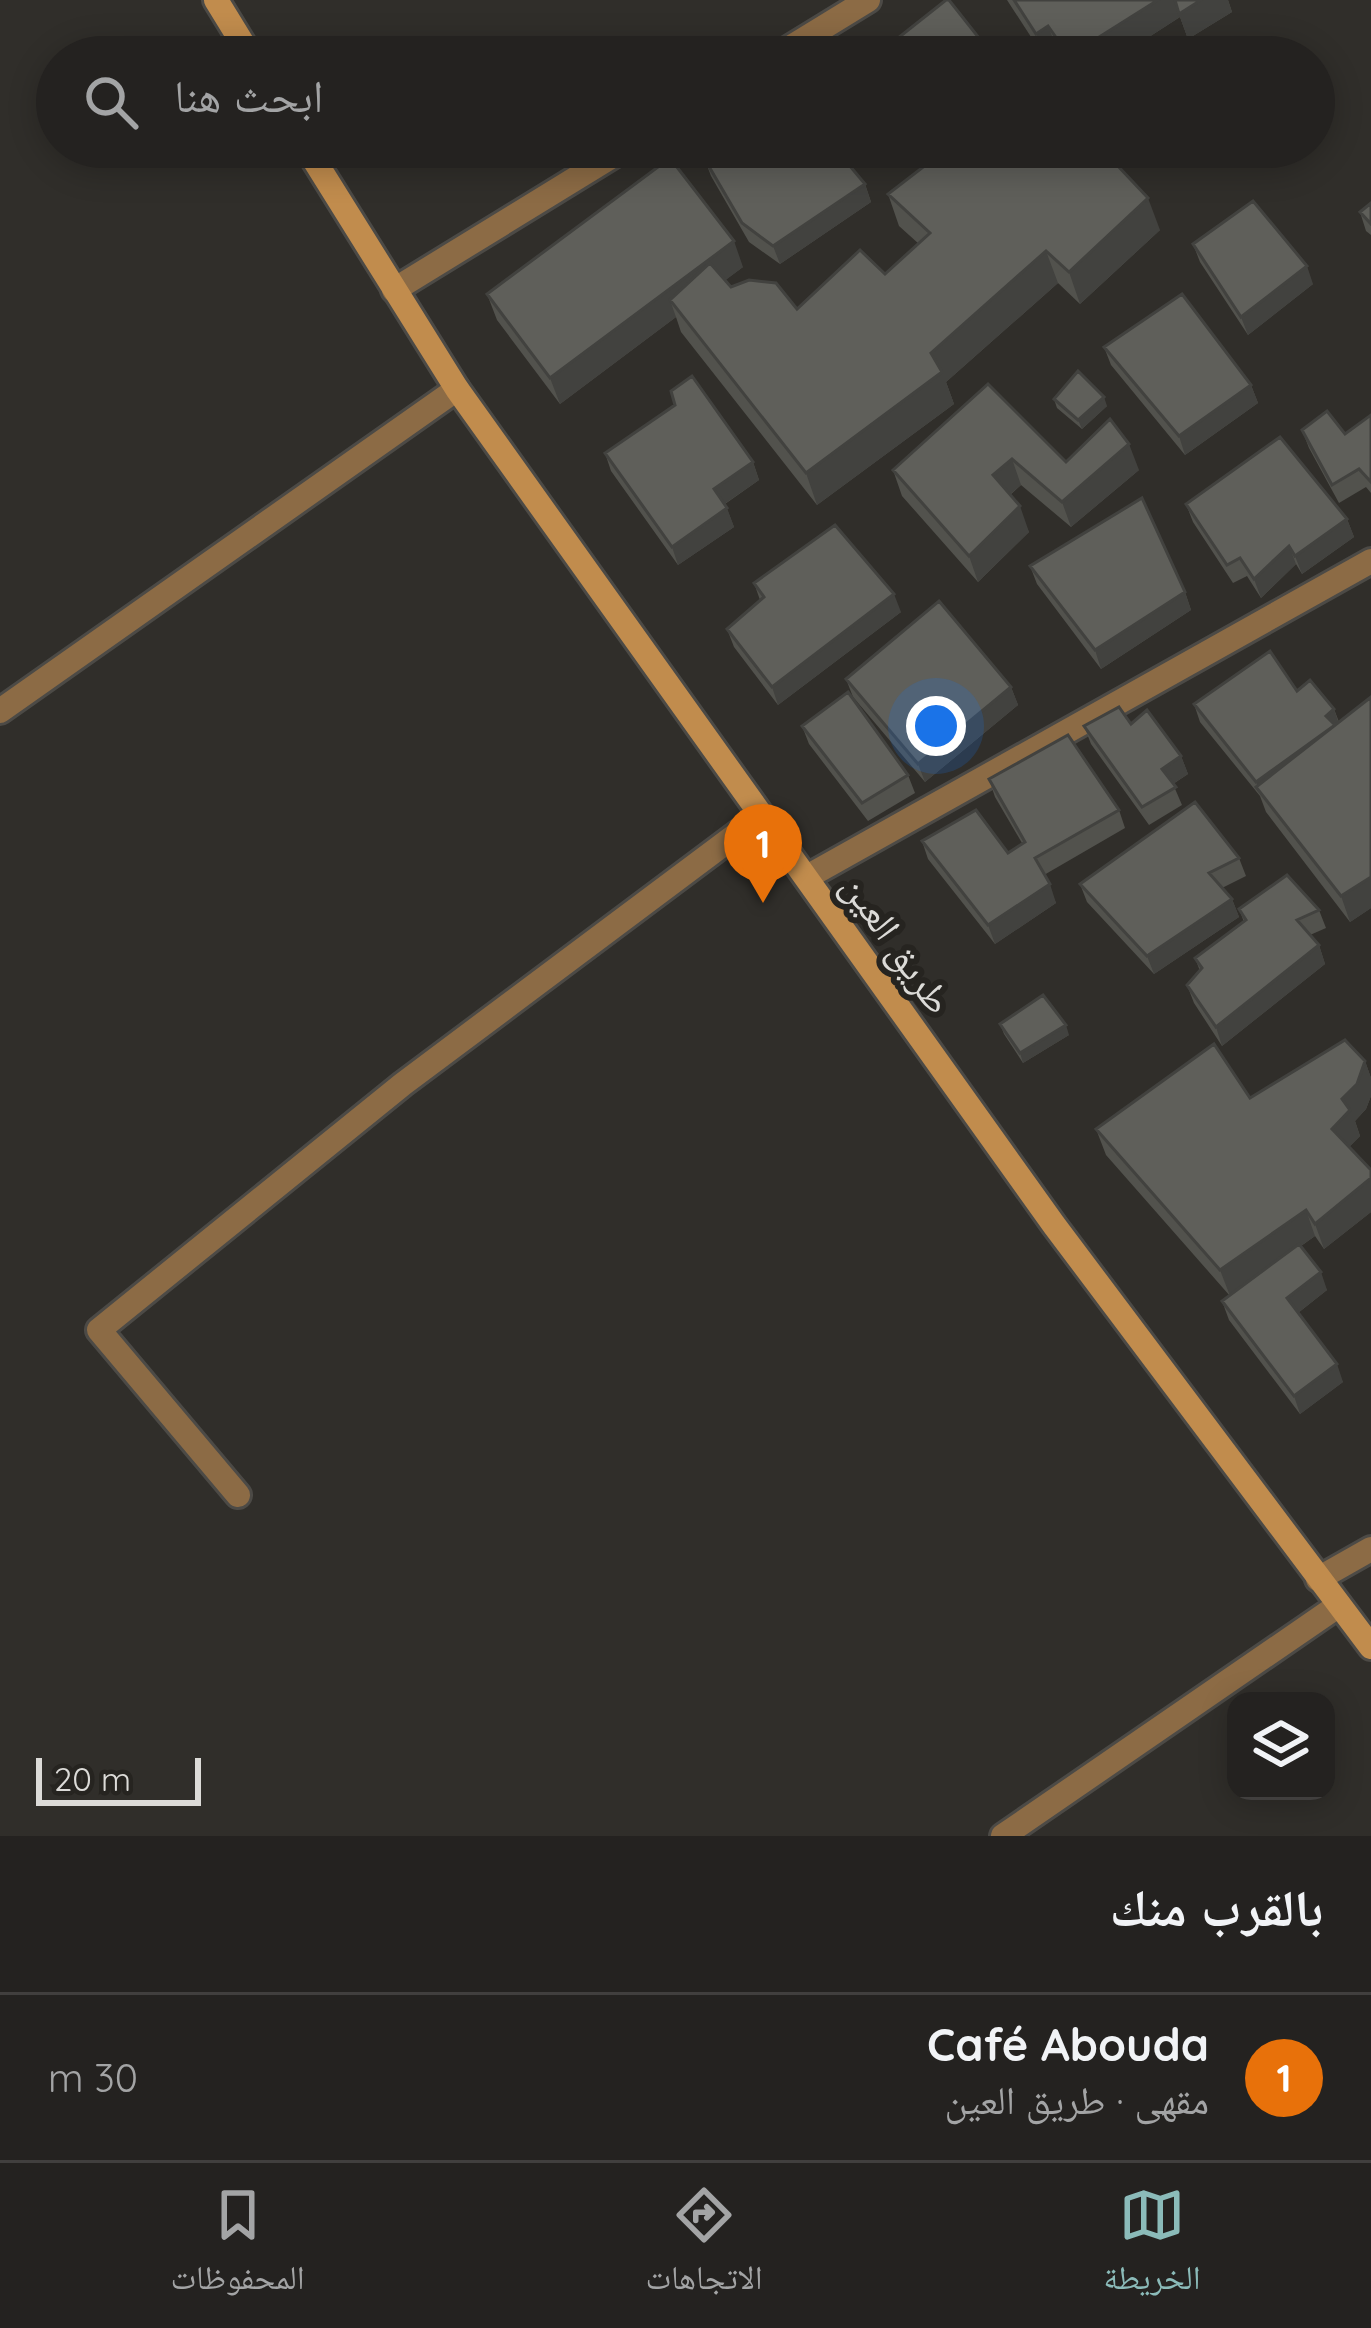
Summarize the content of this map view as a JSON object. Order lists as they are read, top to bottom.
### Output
{
  "streets": {
    "main road": ["طريق العين"]
  },
  "scale_bar": "20 m",
  "page": {
    "search": "ابحث هنا",
    "pins": "1",
    "scale": "20 m",
    "heading": "بالقرب منك",
    "list": [
      {
        "mark": "1",
        "name": "Café Abouda",
        "note": "مقهى · طريق العين",
        "value": "30 m"
      }
    ],
    "nav": ["الخريطة", "الاتجاهات", "المحفوظات"]
  }
}
